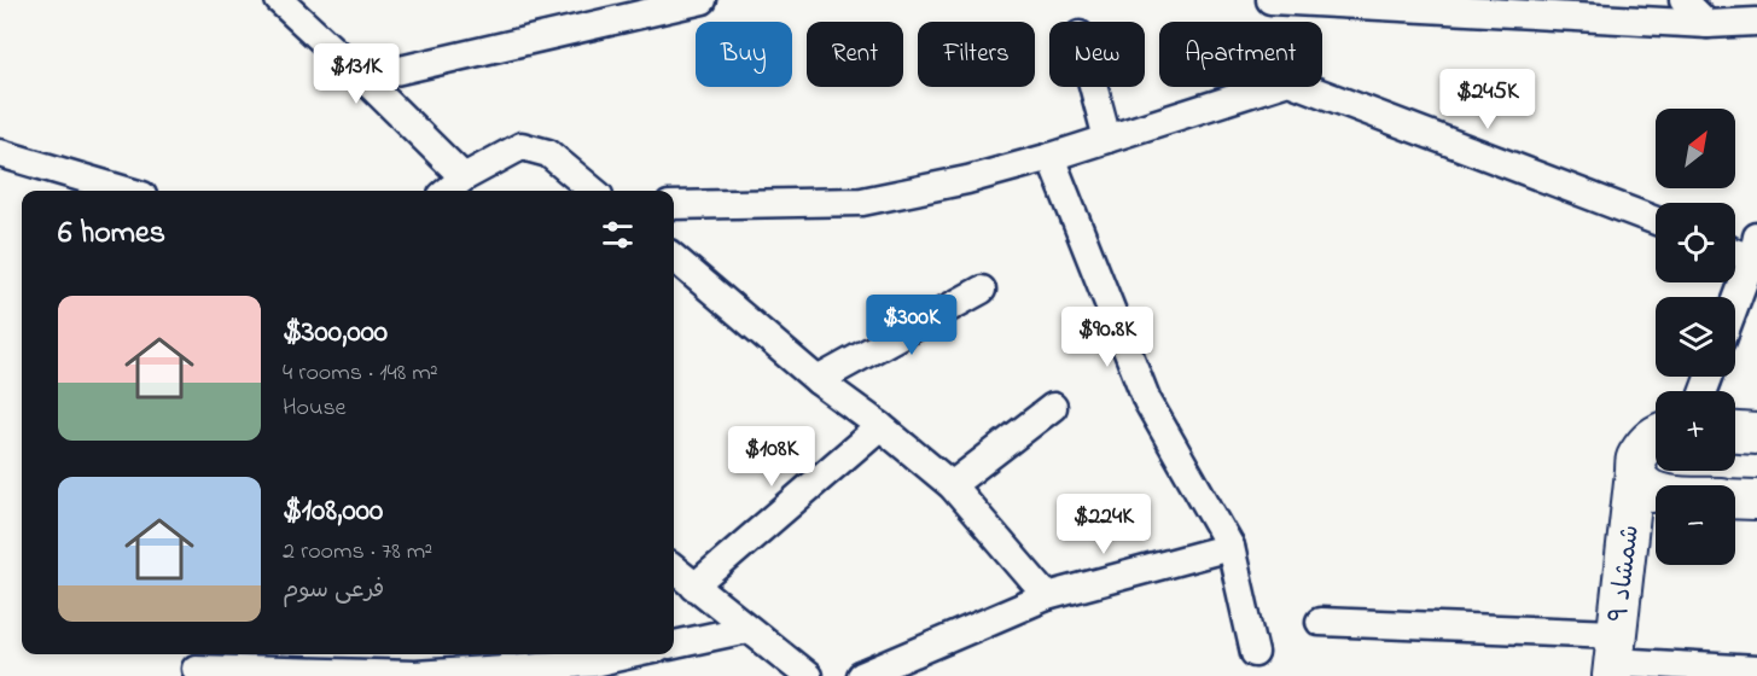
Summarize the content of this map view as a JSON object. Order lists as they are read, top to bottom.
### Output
{
  "streets": {
    "main road": ["شمشاد ۹"]
  },
  "north": "top right",
  "page": {
    "chip": [
      "Buy",
      "Rent",
      "Filters",
      "New",
      "Apartment"
    ],
    "price": [
      "$131K",
      "$245K",
      "$300K",
      "$90.8K",
      "$108K",
      "$224K"
    ],
    "map_buttons": ["+", "−"],
    "heading": "6 homes",
    "list": [
      {
        "name": "$300,000",
        "note": "4 rooms · 148 m² · House"
      },
      {
        "name": "$108,000",
        "note": "2 rooms · 78 m² · فرعی سوم"
      }
    ]
  }
}
